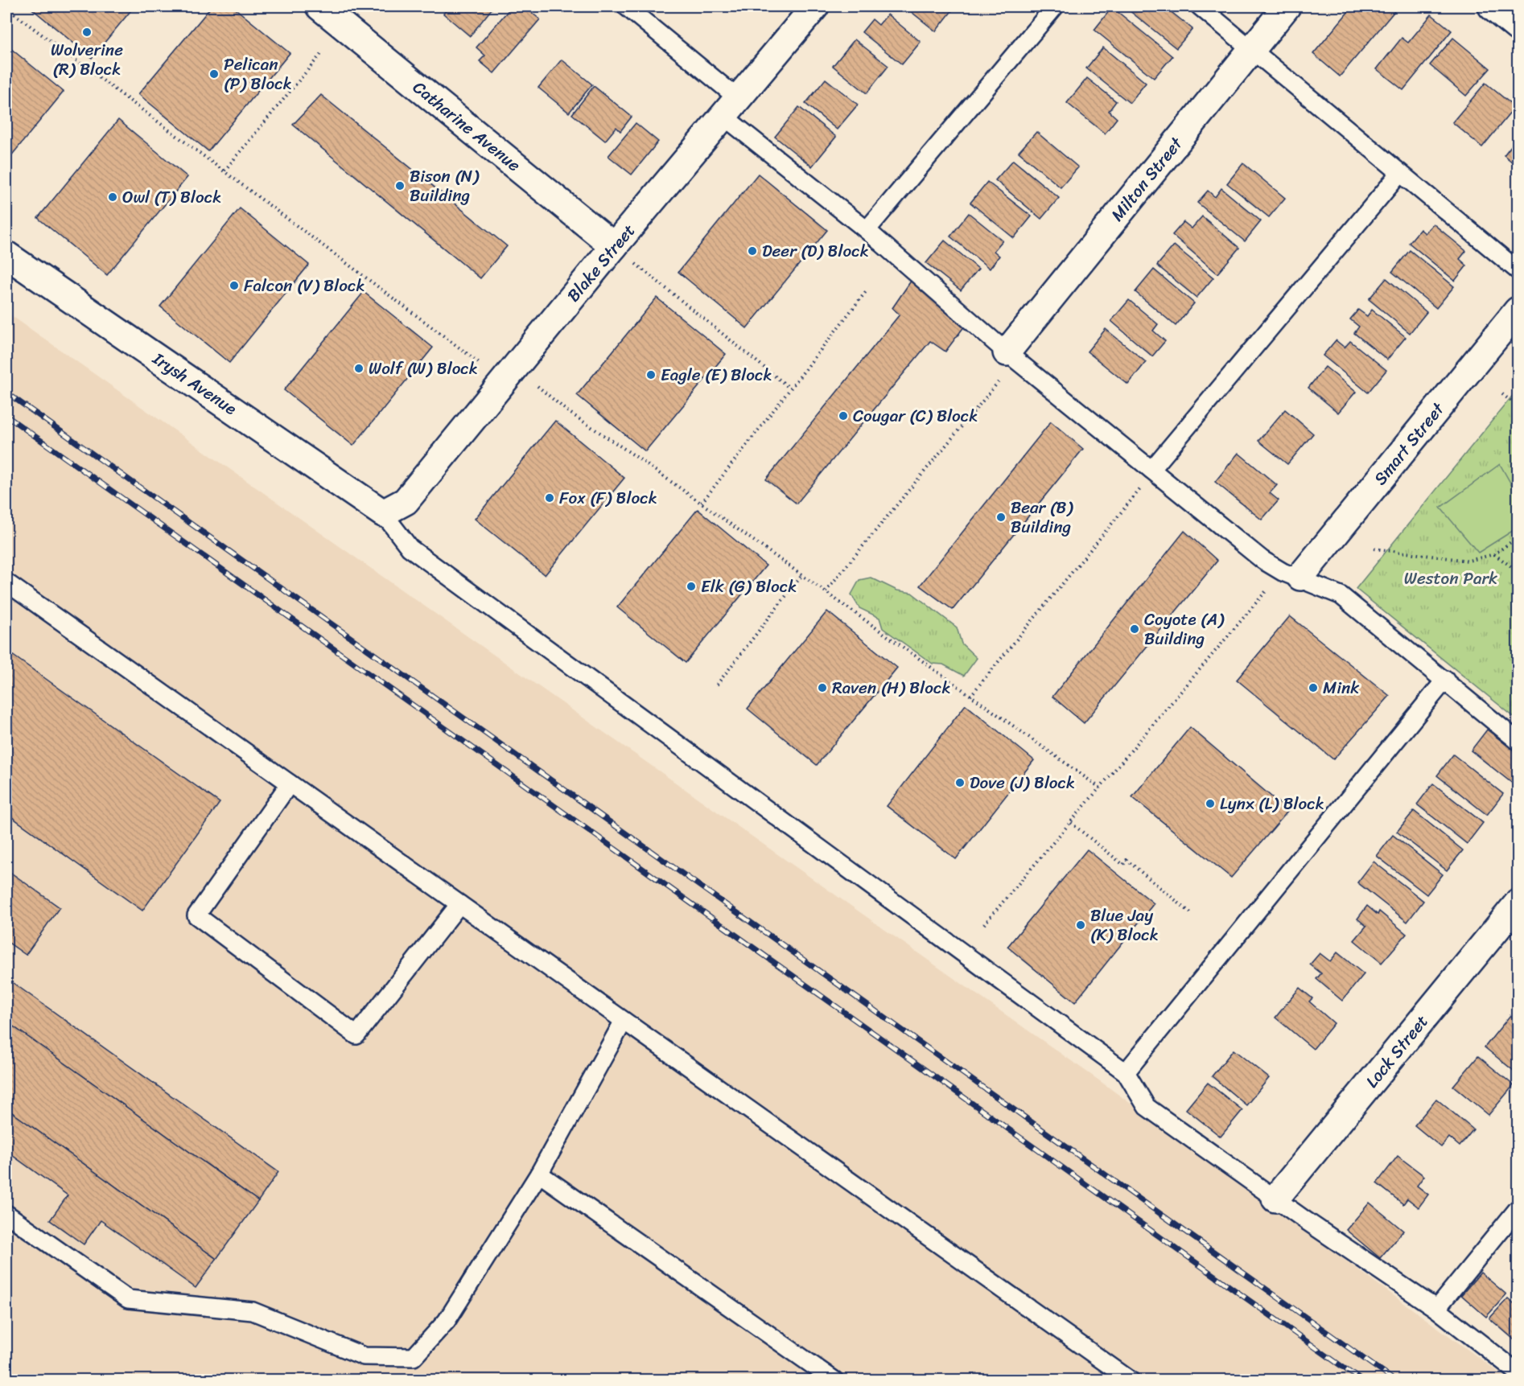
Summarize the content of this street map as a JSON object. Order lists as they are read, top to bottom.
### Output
{
  "streets": {
    "street": [
      "Catharine Avenue",
      "Milton Street",
      "Blake Street",
      "Irysh Avenue",
      "Smart Street",
      "Lock Street"
    ]
  },
  "crossings": [
    ["Catharine Avenue", "Blake Street"],
    ["Blake Street", "Irysh Avenue"]
  ],
  "parks": ["Weston Park"],
  "places": [
    "Wolverine (R) Block",
    "Pelican (P) Block",
    "Bison (N) Building",
    "Owl (T) Block",
    "Deer (D) Block",
    "Falcon (V) Block",
    "Wolf (W) Block",
    "Eagle (E) Block",
    "Cougar (C) Block",
    "Fox (F) Block",
    "Bear (B) Building",
    "Elk (G) Block",
    "Coyote (A) Building",
    "Raven (H) Block",
    "Mink",
    "Dove (J) Block",
    "Lynx (L) Block",
    "Blue Jay (K) Block"
  ]
}
